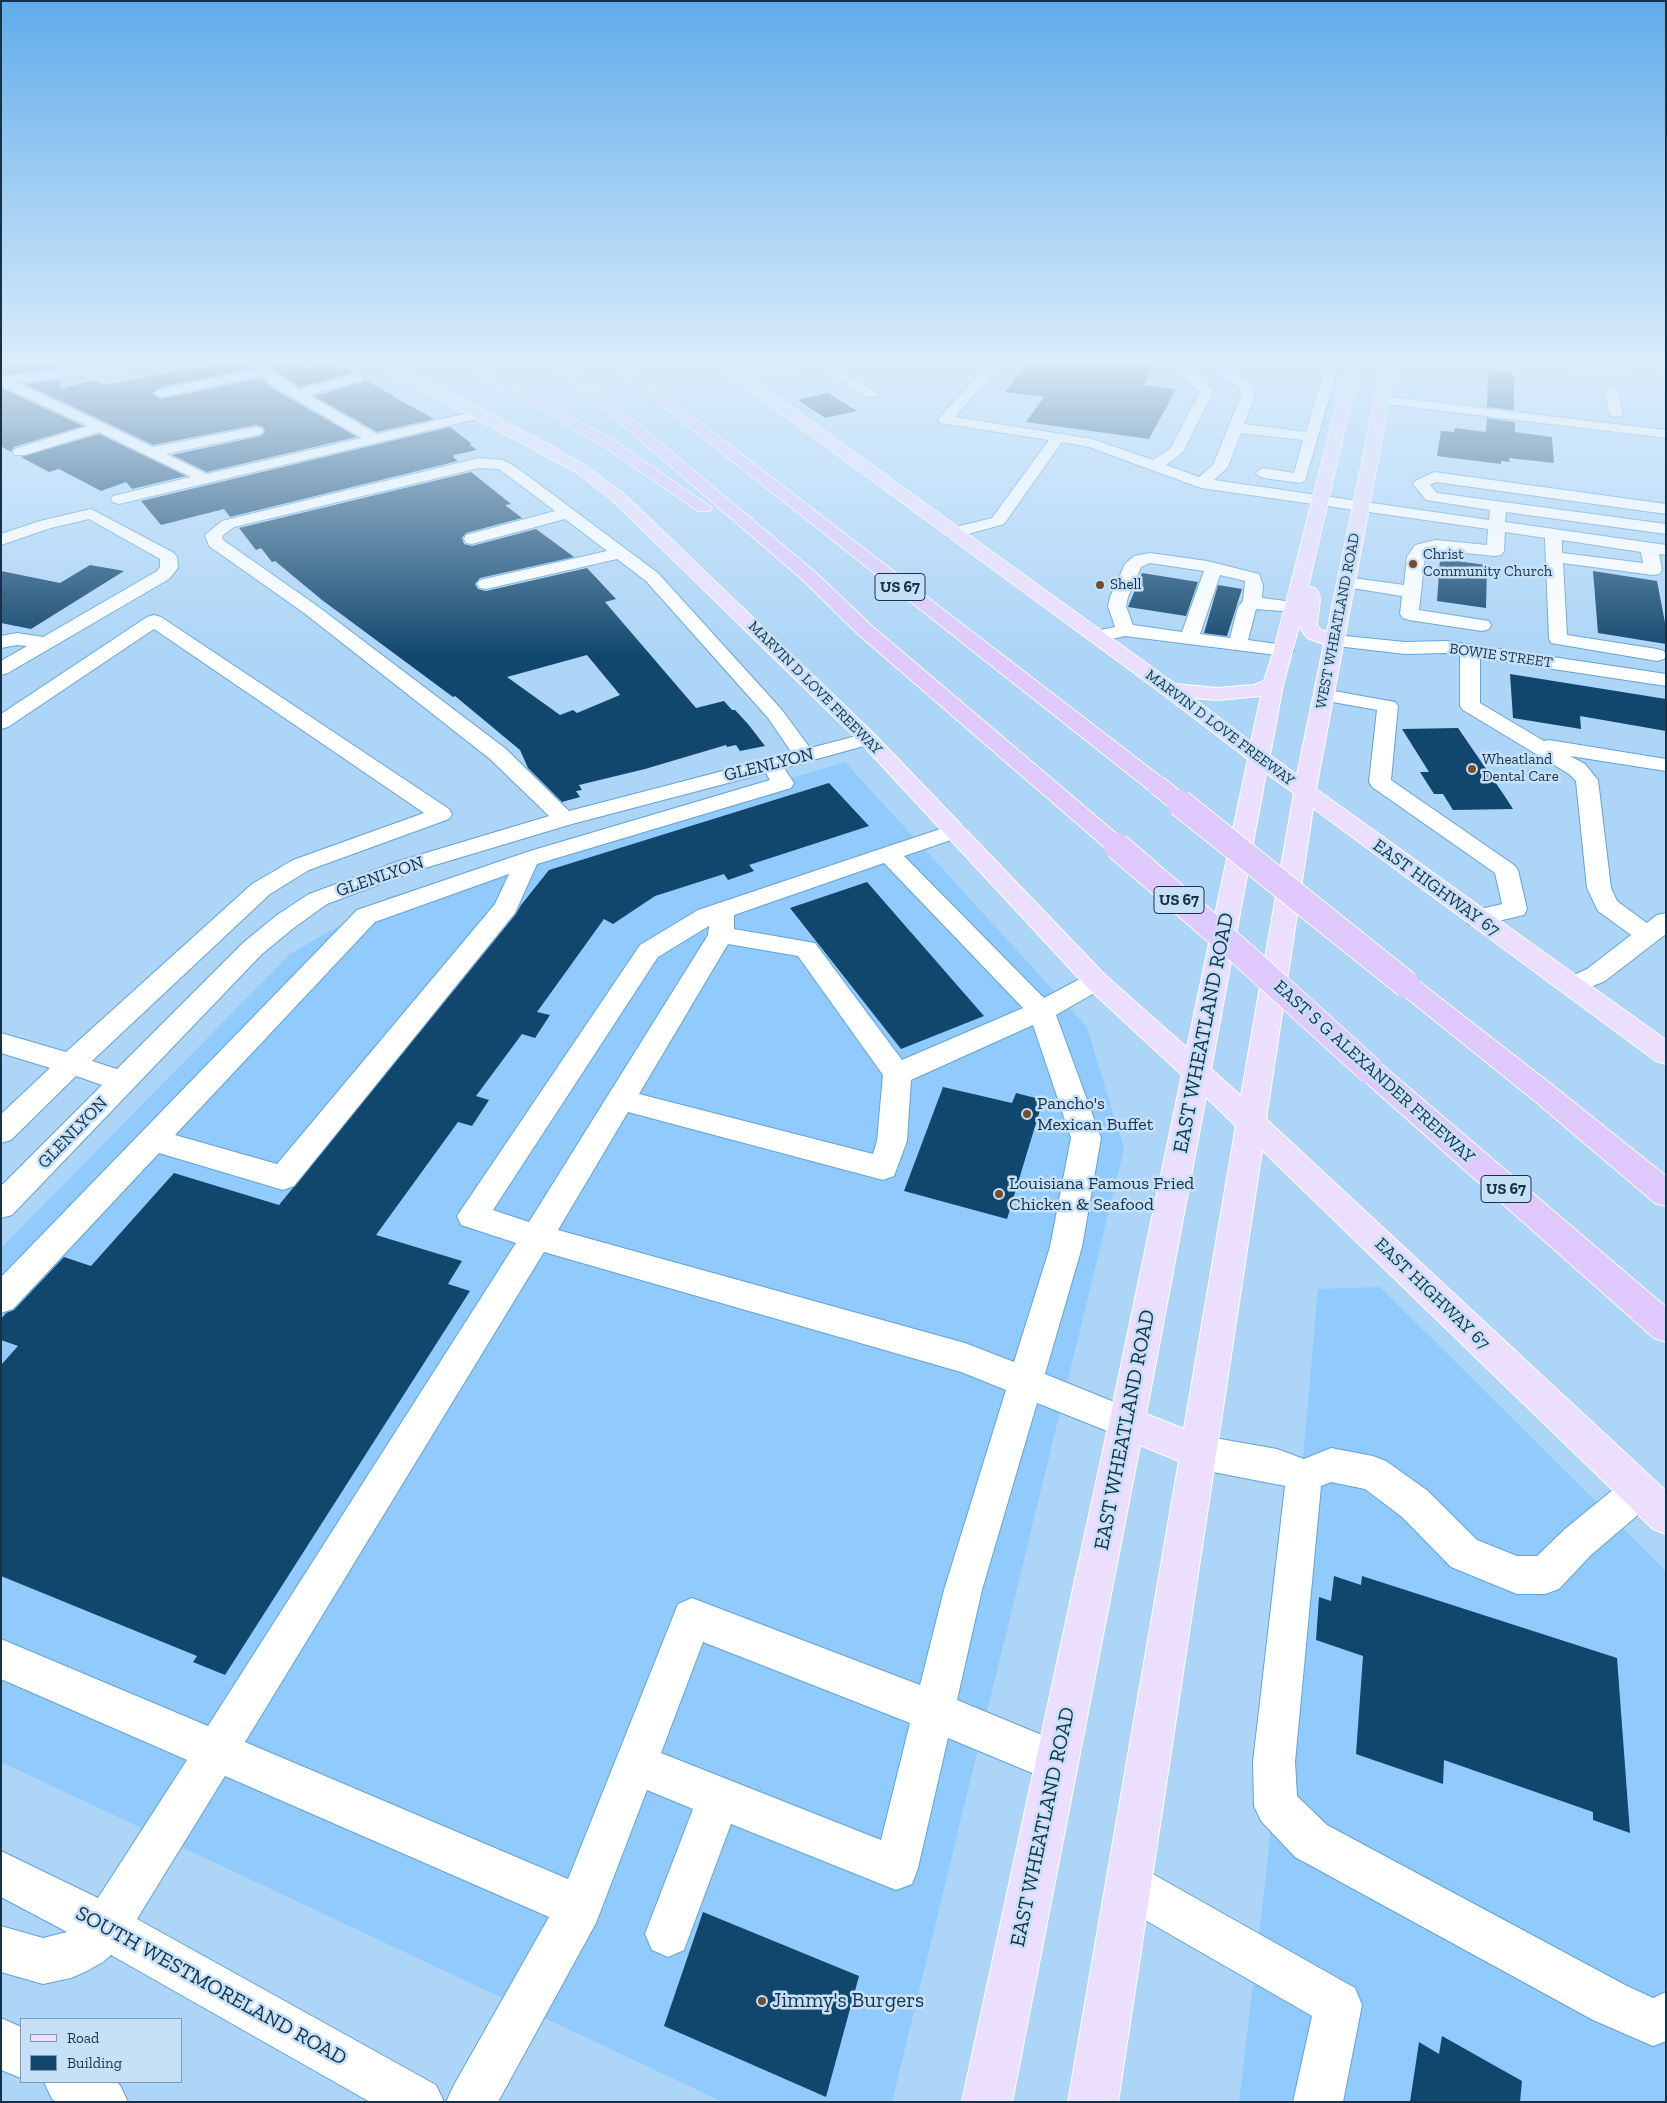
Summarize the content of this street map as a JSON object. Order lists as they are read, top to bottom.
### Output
{
  "streets": {
    "highway": ["US 67", "EAST S G ALEXANDER FREEWAY"],
    "main road": [
      "WEST WHEATLAND ROAD",
      "MARVIN D LOVE FREEWAY",
      "EAST HIGHWAY 67",
      "EAST WHEATLAND ROAD"
    ],
    "street": ["BOWIE STREET", "GLENLYON", "SOUTH WESTMORELAND ROAD"]
  },
  "crossings": [
    ["US 67", "EAST S G ALEXANDER FREEWAY"],
    ["WEST WHEATLAND ROAD", "BOWIE STREET"],
    ["WEST WHEATLAND ROAD", "MARVIN D LOVE FREEWAY"],
    ["WEST WHEATLAND ROAD", "EAST HIGHWAY 67"],
    ["MARVIN D LOVE FREEWAY", "GLENLYON"],
    ["MARVIN D LOVE FREEWAY", "EAST HIGHWAY 67"],
    ["MARVIN D LOVE FREEWAY", "EAST WHEATLAND ROAD"],
    ["EAST HIGHWAY 67", "EAST WHEATLAND ROAD"]
  ],
  "places": [
    "Christ Community Church",
    "Shell",
    "Wheatland Dental Care",
    "Pancho's Mexican Buffet",
    "Louisiana Famous Fried Chicken & Seafood",
    "Jimmy's Burgers"
  ],
  "legend": ["Road", "Building"]
}
